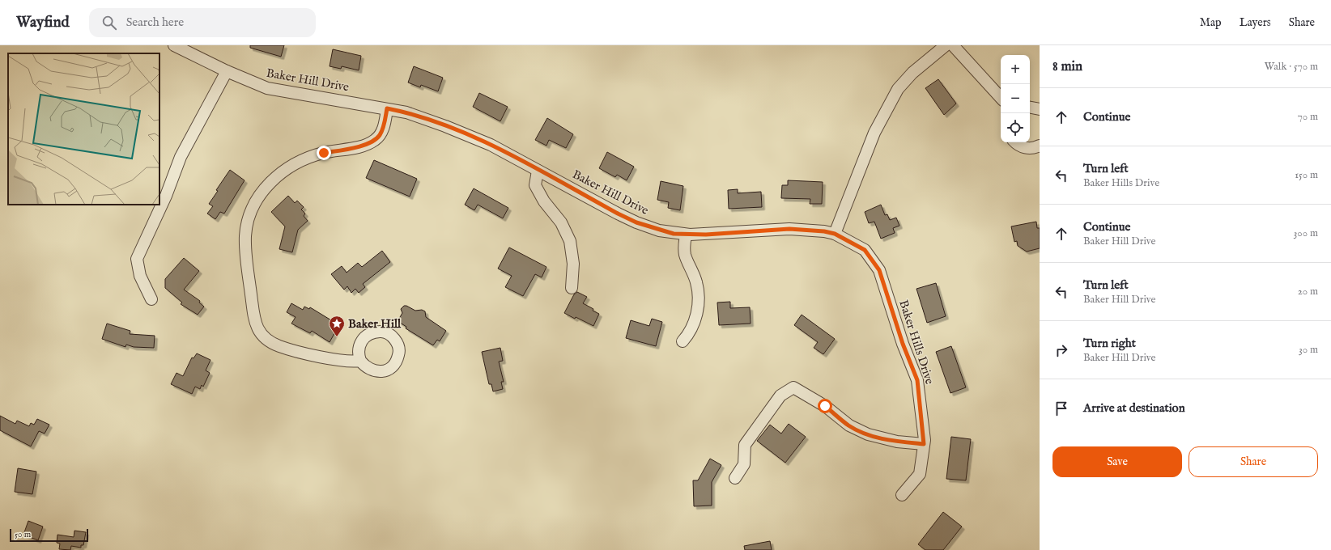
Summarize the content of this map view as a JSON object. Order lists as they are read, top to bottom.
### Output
{
  "streets": {
    "street": ["Baker Hill Drive", "Baker Hills Drive"]
  },
  "crossings": [
    ["Baker Hill Drive", "Baker Hills Drive"]
  ],
  "places": {
    "place": ["Baker Hill"]
  },
  "scale_bar": "50 m",
  "page": {
    "header": "Wayfind",
    "search": "Search here",
    "nav": ["Map", "Layers", "Share"],
    "heading": ["8 min", "Walk · 570 m"],
    "map_buttons": ["+", "−"],
    "list": [
      ["Continue", "70 m"],
      ["Turn left", "Baker Hills Drive", "150 m"],
      ["Continue", "Baker Hill Drive", "300 m"],
      ["Turn left", "Baker Hill Drive", "20 m"],
      ["Turn right", "Baker Hill Drive", "30 m"],
      "Arrive at destination"
    ],
    "buttons": ["Save", "Share"],
    "scale": "50 m"
  }
}
